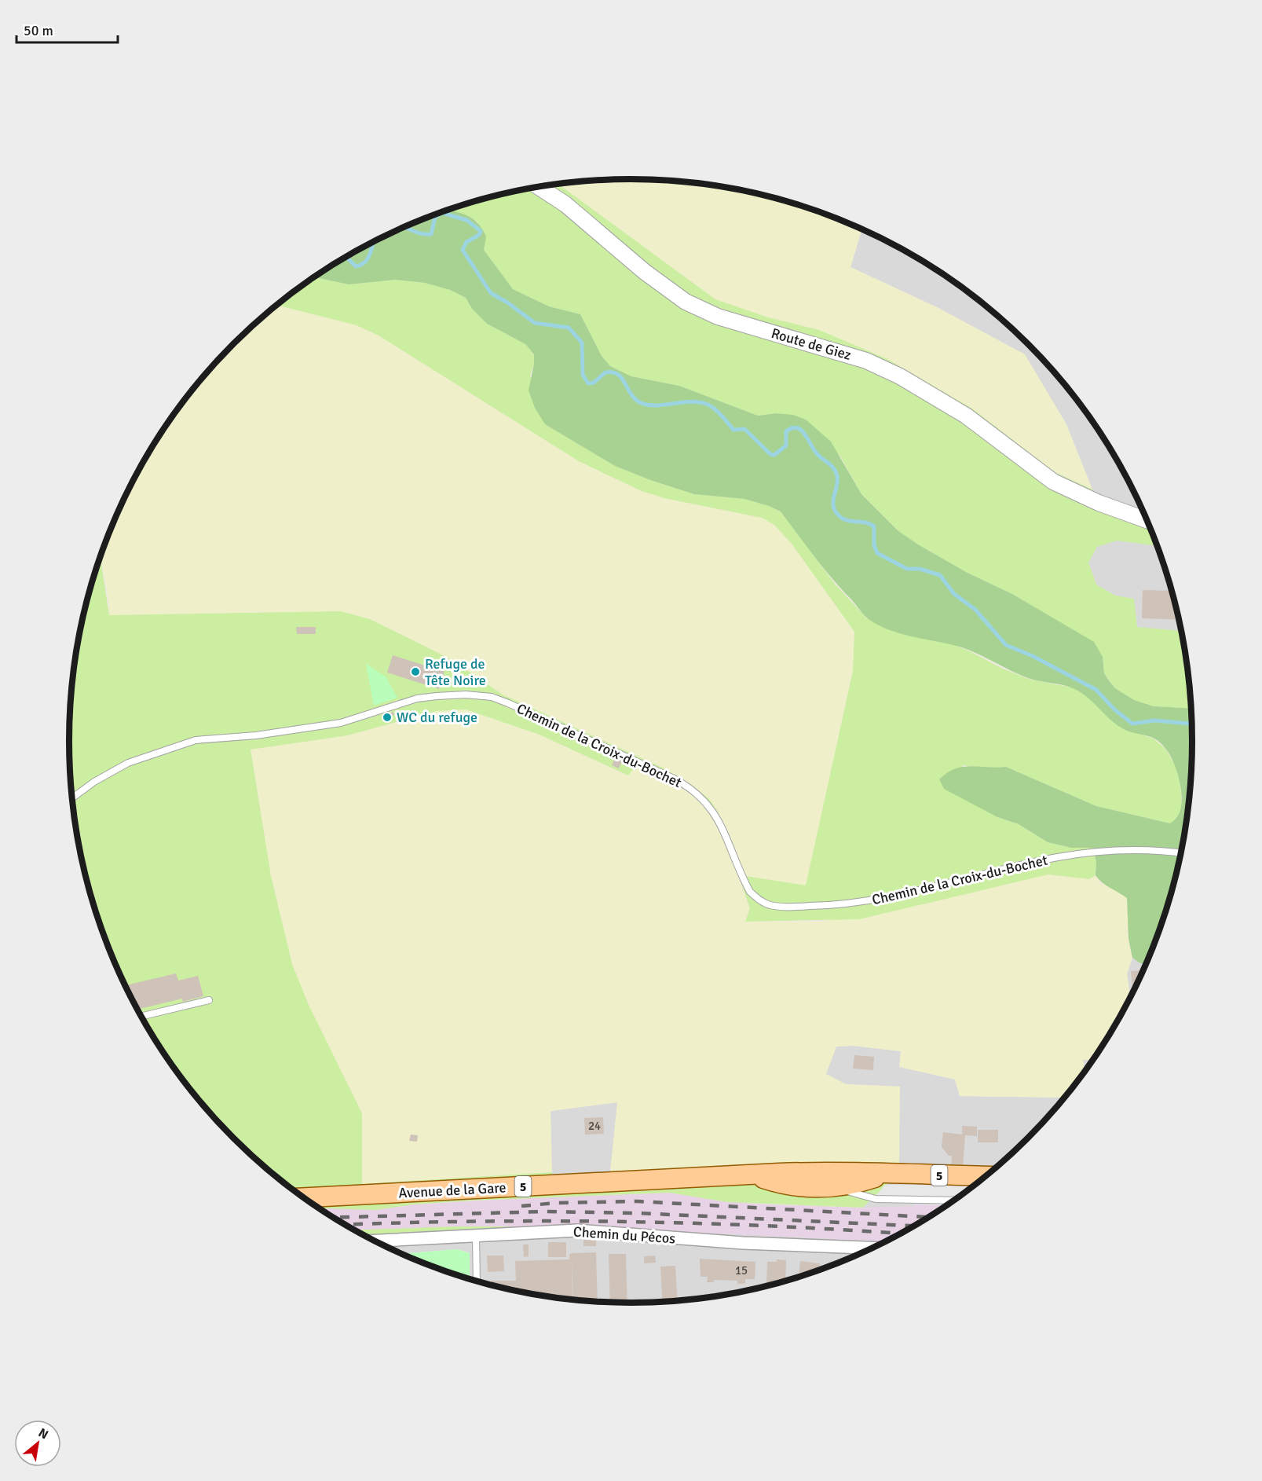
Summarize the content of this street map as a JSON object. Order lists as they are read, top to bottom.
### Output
{
  "streets": {
    "main road": ["5", "Avenue de la Gare"],
    "street": ["Route de Giez", "Chemin du Pécos"],
    "lane": ["Chemin de la Croix-du-Bochet"]
  },
  "places": ["Refuge de Tête Noire", "WC du refuge"],
  "house_numbers": ["24", "15"],
  "scale_bar": "50 m",
  "north": "top right"
}
